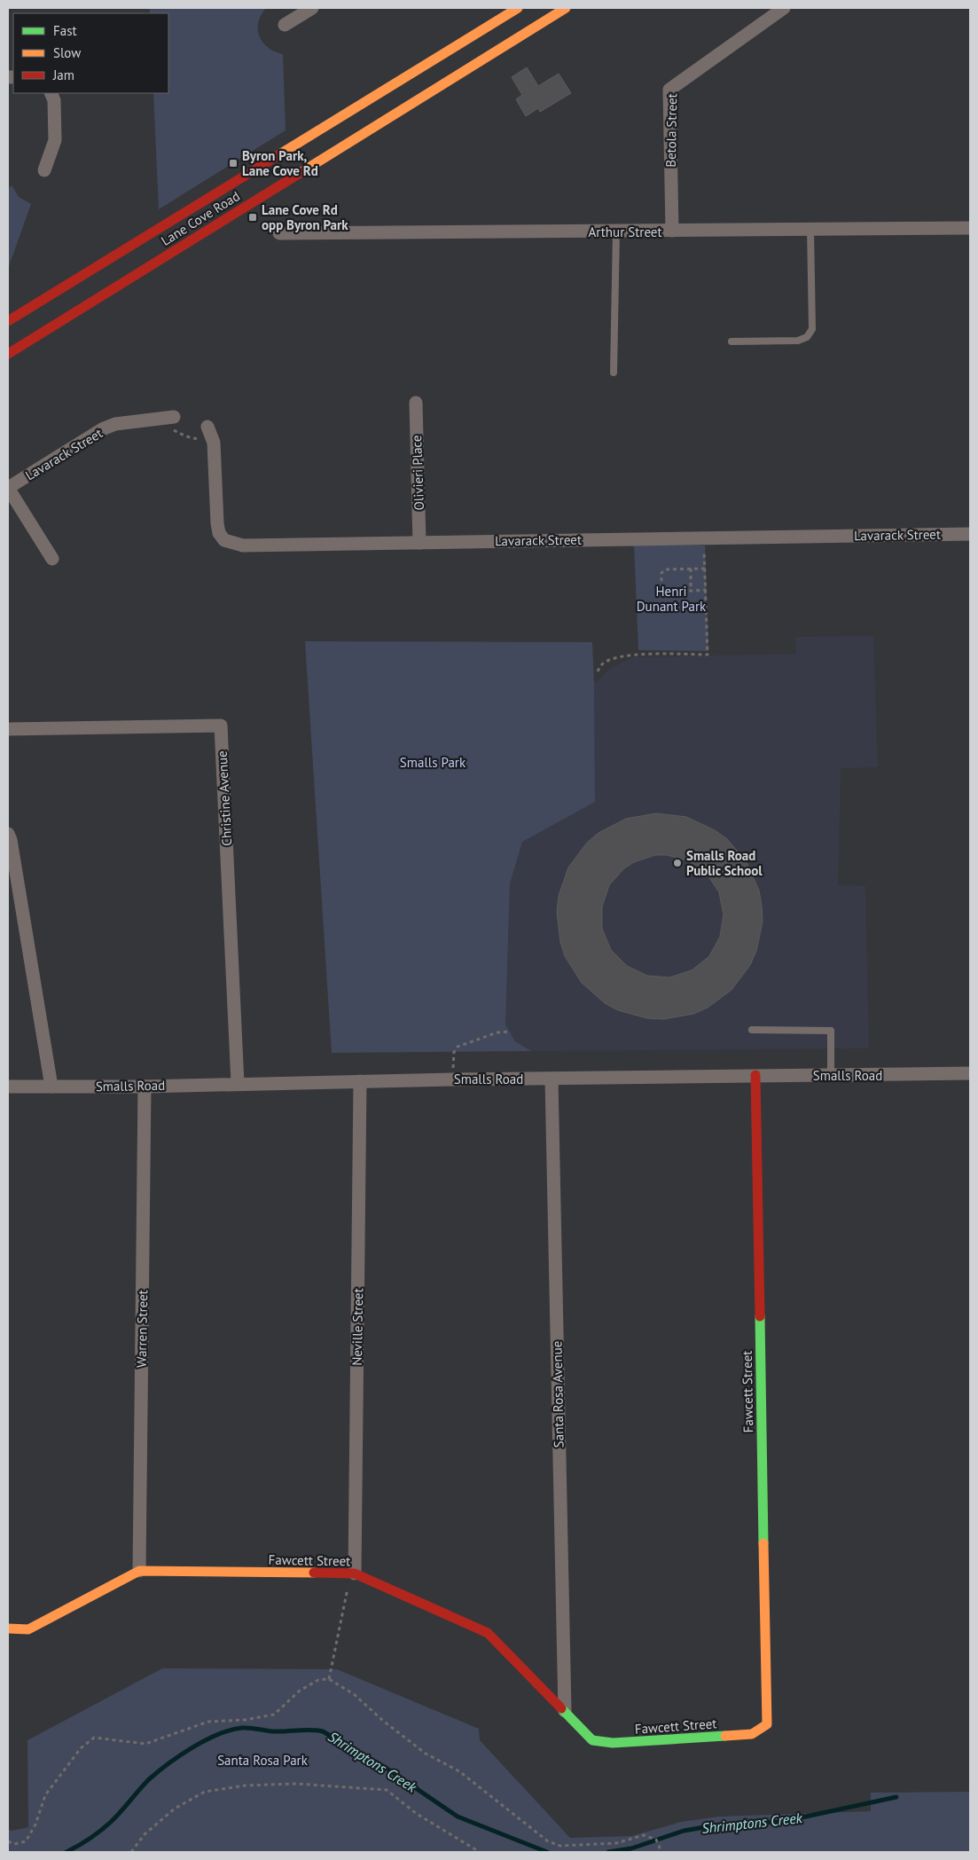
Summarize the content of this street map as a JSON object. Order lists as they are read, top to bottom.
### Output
{
  "streets": {
    "main road": ["Lane Cove Road", "Fawcett Street"],
    "street": [
      "Betola Street",
      "Arthur Street",
      "Lavarack Street",
      "Olivieri Place",
      "Christine Avenue",
      "Smalls Road",
      "Neville Street",
      "Warren Street",
      "Santa Rosa Avenue"
    ]
  },
  "crossings": [
    ["Betola Street", "Arthur Street"],
    ["Lavarack Street", "Olivieri Place"],
    ["Christine Avenue", "Smalls Road"],
    ["Smalls Road", "Neville Street"],
    ["Smalls Road", "Warren Street"],
    ["Smalls Road", "Fawcett Street"],
    ["Smalls Road", "Santa Rosa Avenue"],
    ["Neville Street", "Fawcett Street"],
    ["Warren Street", "Fawcett Street"],
    ["Fawcett Street", "Santa Rosa Avenue"]
  ],
  "water": ["Shrimptons Creek"],
  "parks": ["Henri Dunant Park", "Smalls Park", "Santa Rosa Park"],
  "places": {
    "transit": ["Byron Park, Lane Cove Rd", "Lane Cove Rd opp Byron Park"],
    "other": ["Smalls Road Public School"]
  },
  "legend": ["Fast", "Slow", "Jam"]
}
